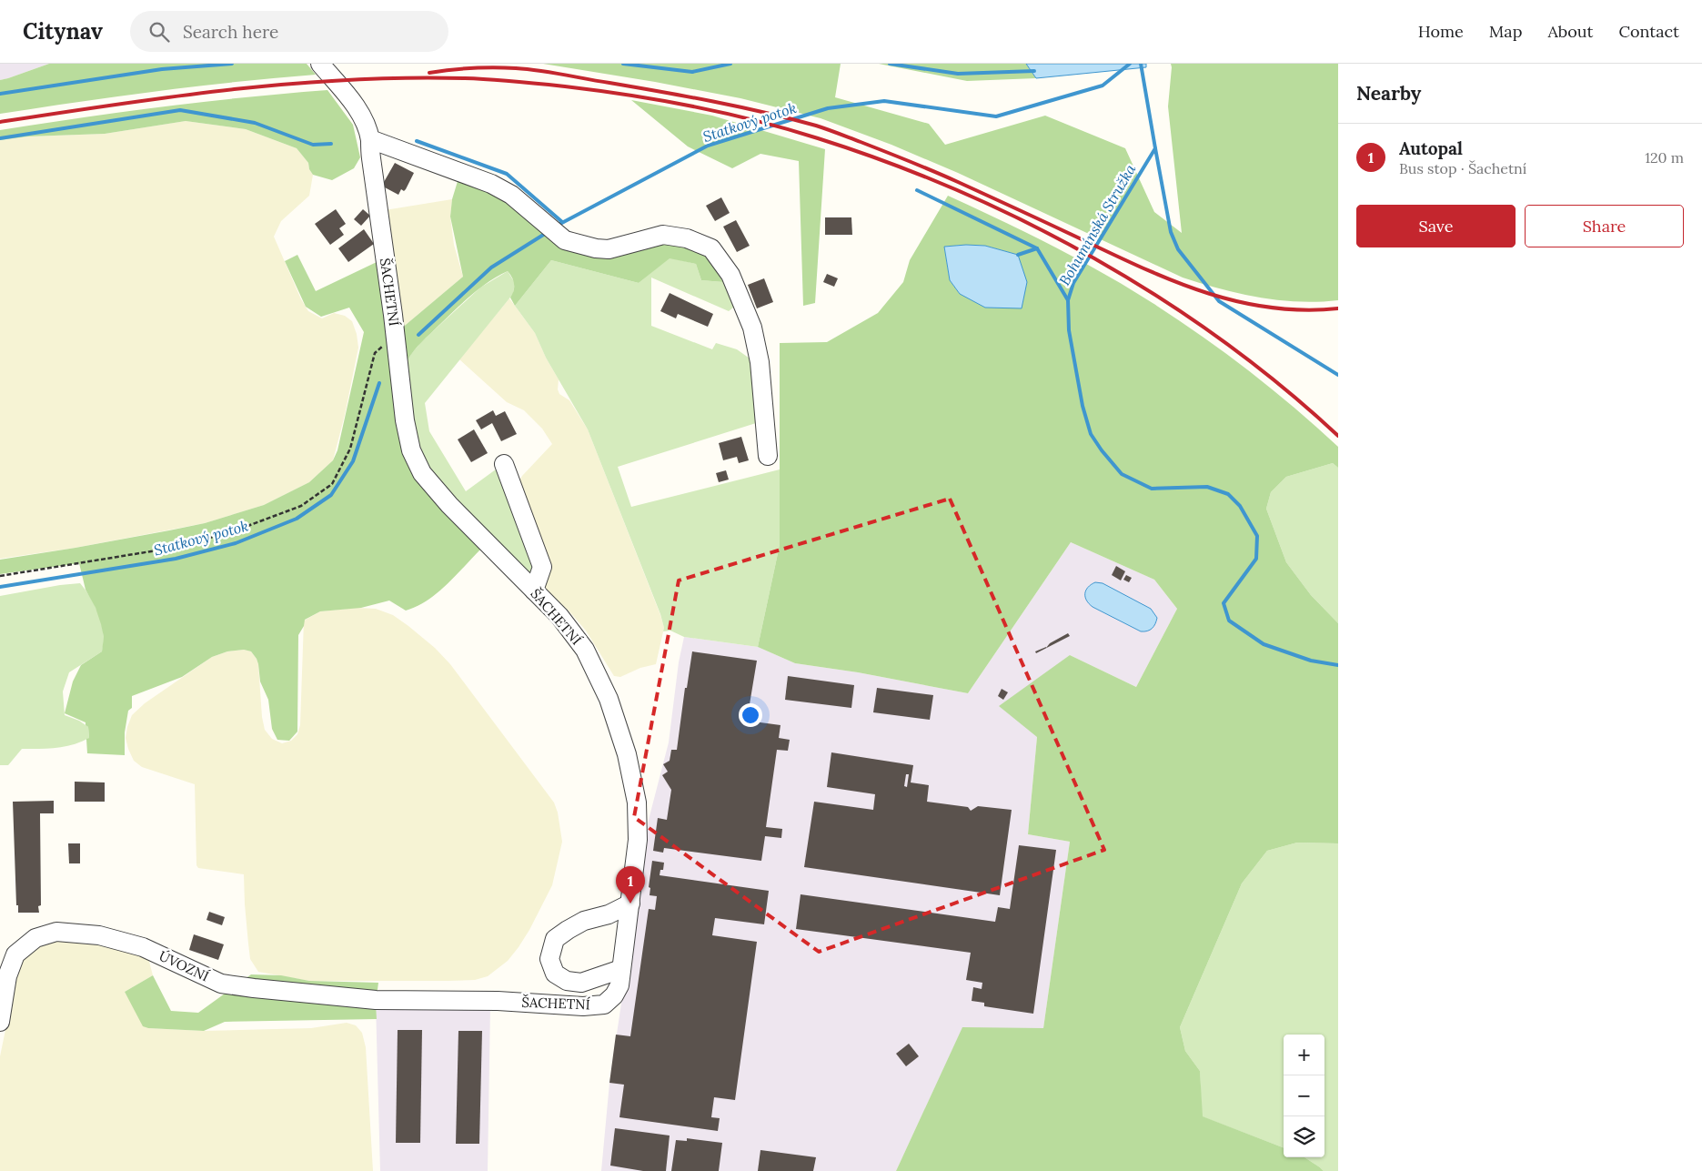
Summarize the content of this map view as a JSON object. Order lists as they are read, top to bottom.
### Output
{
  "streets": {
    "street": ["ŠACHETNÍ", "ÚVOZNÍ"]
  },
  "crossings": [
    ["ŠACHETNÍ", "ÚVOZNÍ"]
  ],
  "water": ["Statkový potok", "Bohumínská Stružka"],
  "page": {
    "header": "Citynav",
    "search": "Search here",
    "nav": [
      "Home",
      "Map",
      "About",
      "Contact"
    ],
    "heading": "Nearby",
    "list": [
      {
        "mark": "1",
        "name": "Autopal",
        "note": "Bus stop · Šachetní",
        "value": "120 m"
      }
    ],
    "buttons": ["Save", "Share"],
    "pins": "1",
    "map_buttons": ["+", "−"]
  }
}
